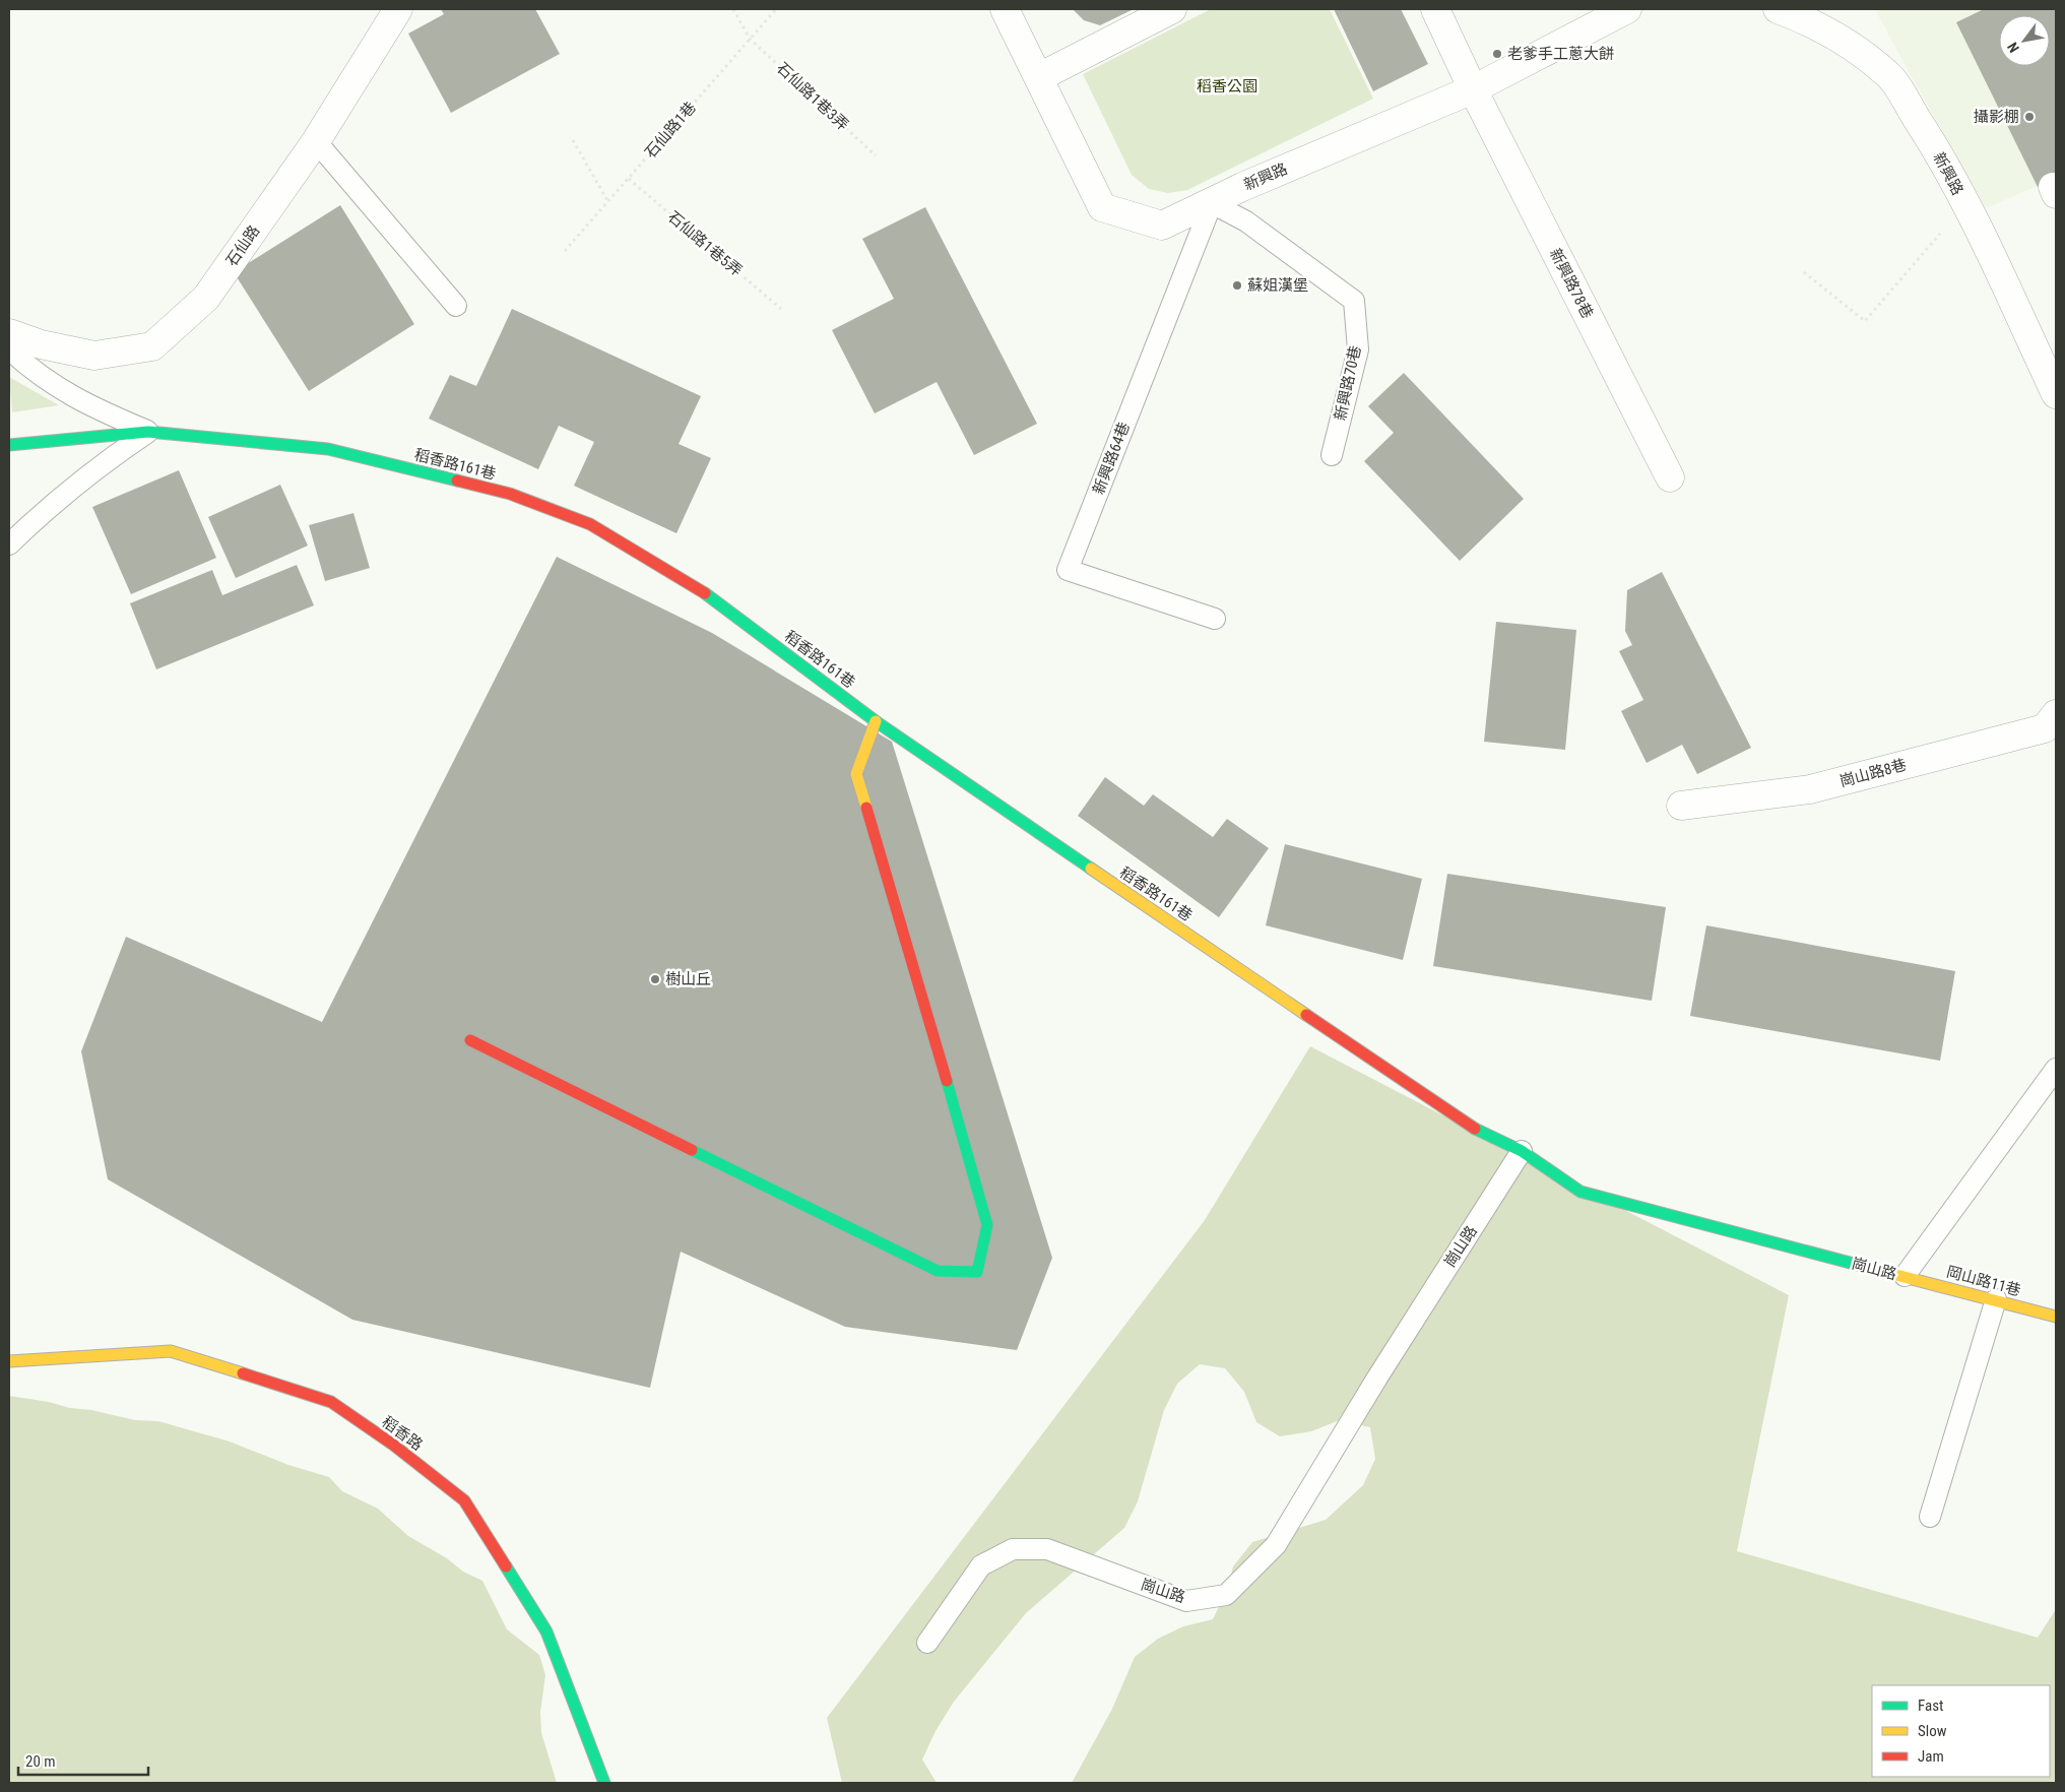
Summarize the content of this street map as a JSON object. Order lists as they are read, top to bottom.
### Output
{
  "streets": {
    "street": [
      "新興路",
      "石仙路",
      "新興路78巷",
      "稻香路161巷",
      "崗山路8巷",
      "崗山路",
      "岡山路11巷",
      "稻香路"
    ],
    "lane": ["新興路70巷", "新興路64巷"],
    "path": ["石仙路1巷3弄", "石仙路1巷", "石仙路1巷5弄"]
  },
  "crossings": [
    ["石仙路1巷3弄", "石仙路1巷"],
    ["石仙路1巷", "石仙路1巷5弄"],
    ["新興路", "新興路78巷"],
    ["新興路", "新興路70巷"],
    ["新興路", "新興路64巷"],
    ["新興路70巷", "新興路64巷"],
    ["稻香路161巷", "崗山路"],
    ["崗山路", "岡山路11巷"]
  ],
  "parks": ["稻香公園"],
  "places": [
    "老爹手工蔥大餅",
    "攝影棚",
    "蘇姐漢堡",
    "樹山丘"
  ],
  "legend": ["Fast", "Slow", "Jam"],
  "scale_bar": "20 m",
  "north": "bottom left"
}
